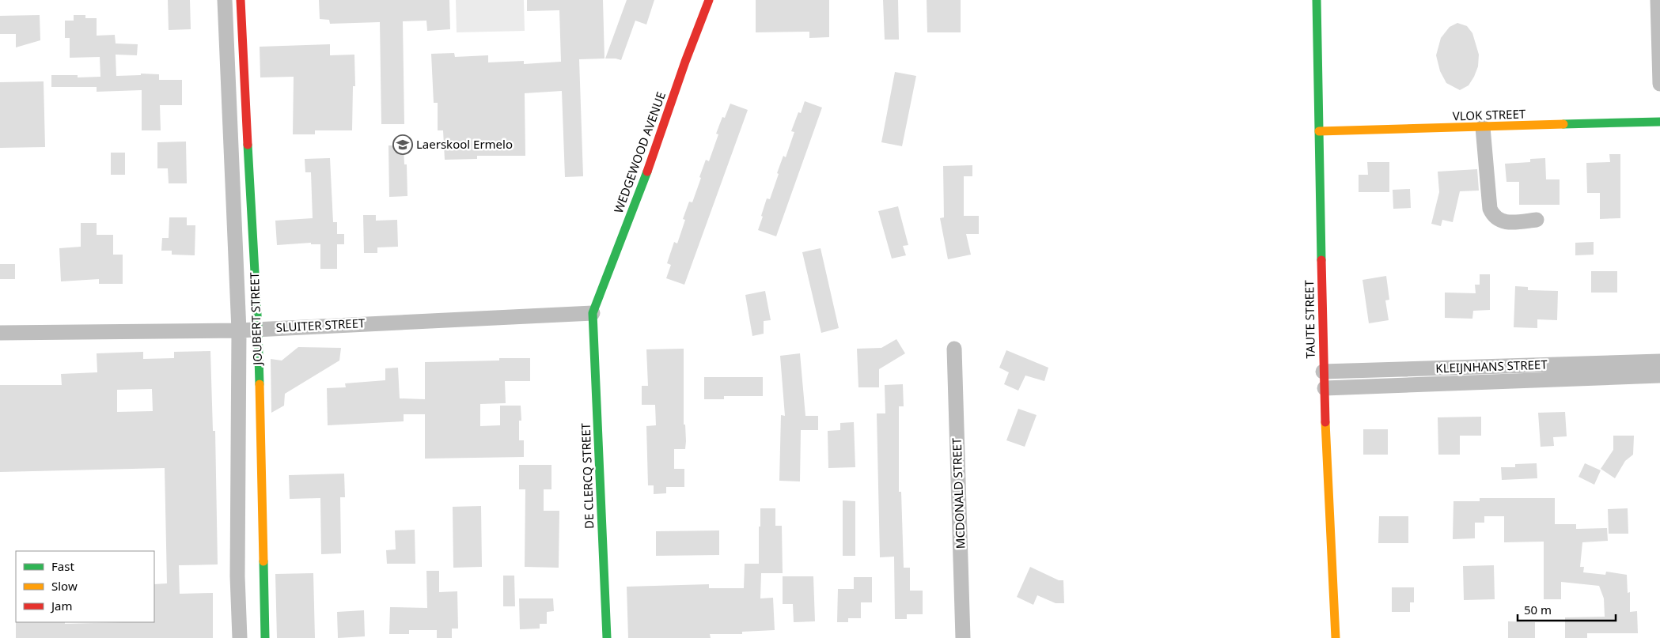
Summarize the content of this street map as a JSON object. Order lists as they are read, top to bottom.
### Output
{
  "streets": {
    "street": [
      "VLOK STREET",
      "WEDGEWOOD AVENUE",
      "JOUBERT STREET",
      "TAUTE STREET",
      "SLUITER STREET",
      "KLEIJNHANS STREET",
      "DE CLERCQ STREET",
      "MCDONALD STREET"
    ]
  },
  "crossings": [
    ["VLOK STREET", "TAUTE STREET"],
    ["WEDGEWOOD AVENUE", "SLUITER STREET"],
    ["WEDGEWOOD AVENUE", "DE CLERCQ STREET"],
    ["JOUBERT STREET", "SLUITER STREET"],
    ["TAUTE STREET", "KLEIJNHANS STREET"],
    ["SLUITER STREET", "DE CLERCQ STREET"]
  ],
  "places": {
    "school or university": ["Laerskool Ermelo"]
  },
  "legend": ["Fast", "Slow", "Jam"],
  "scale_bar": "50 m"
}
